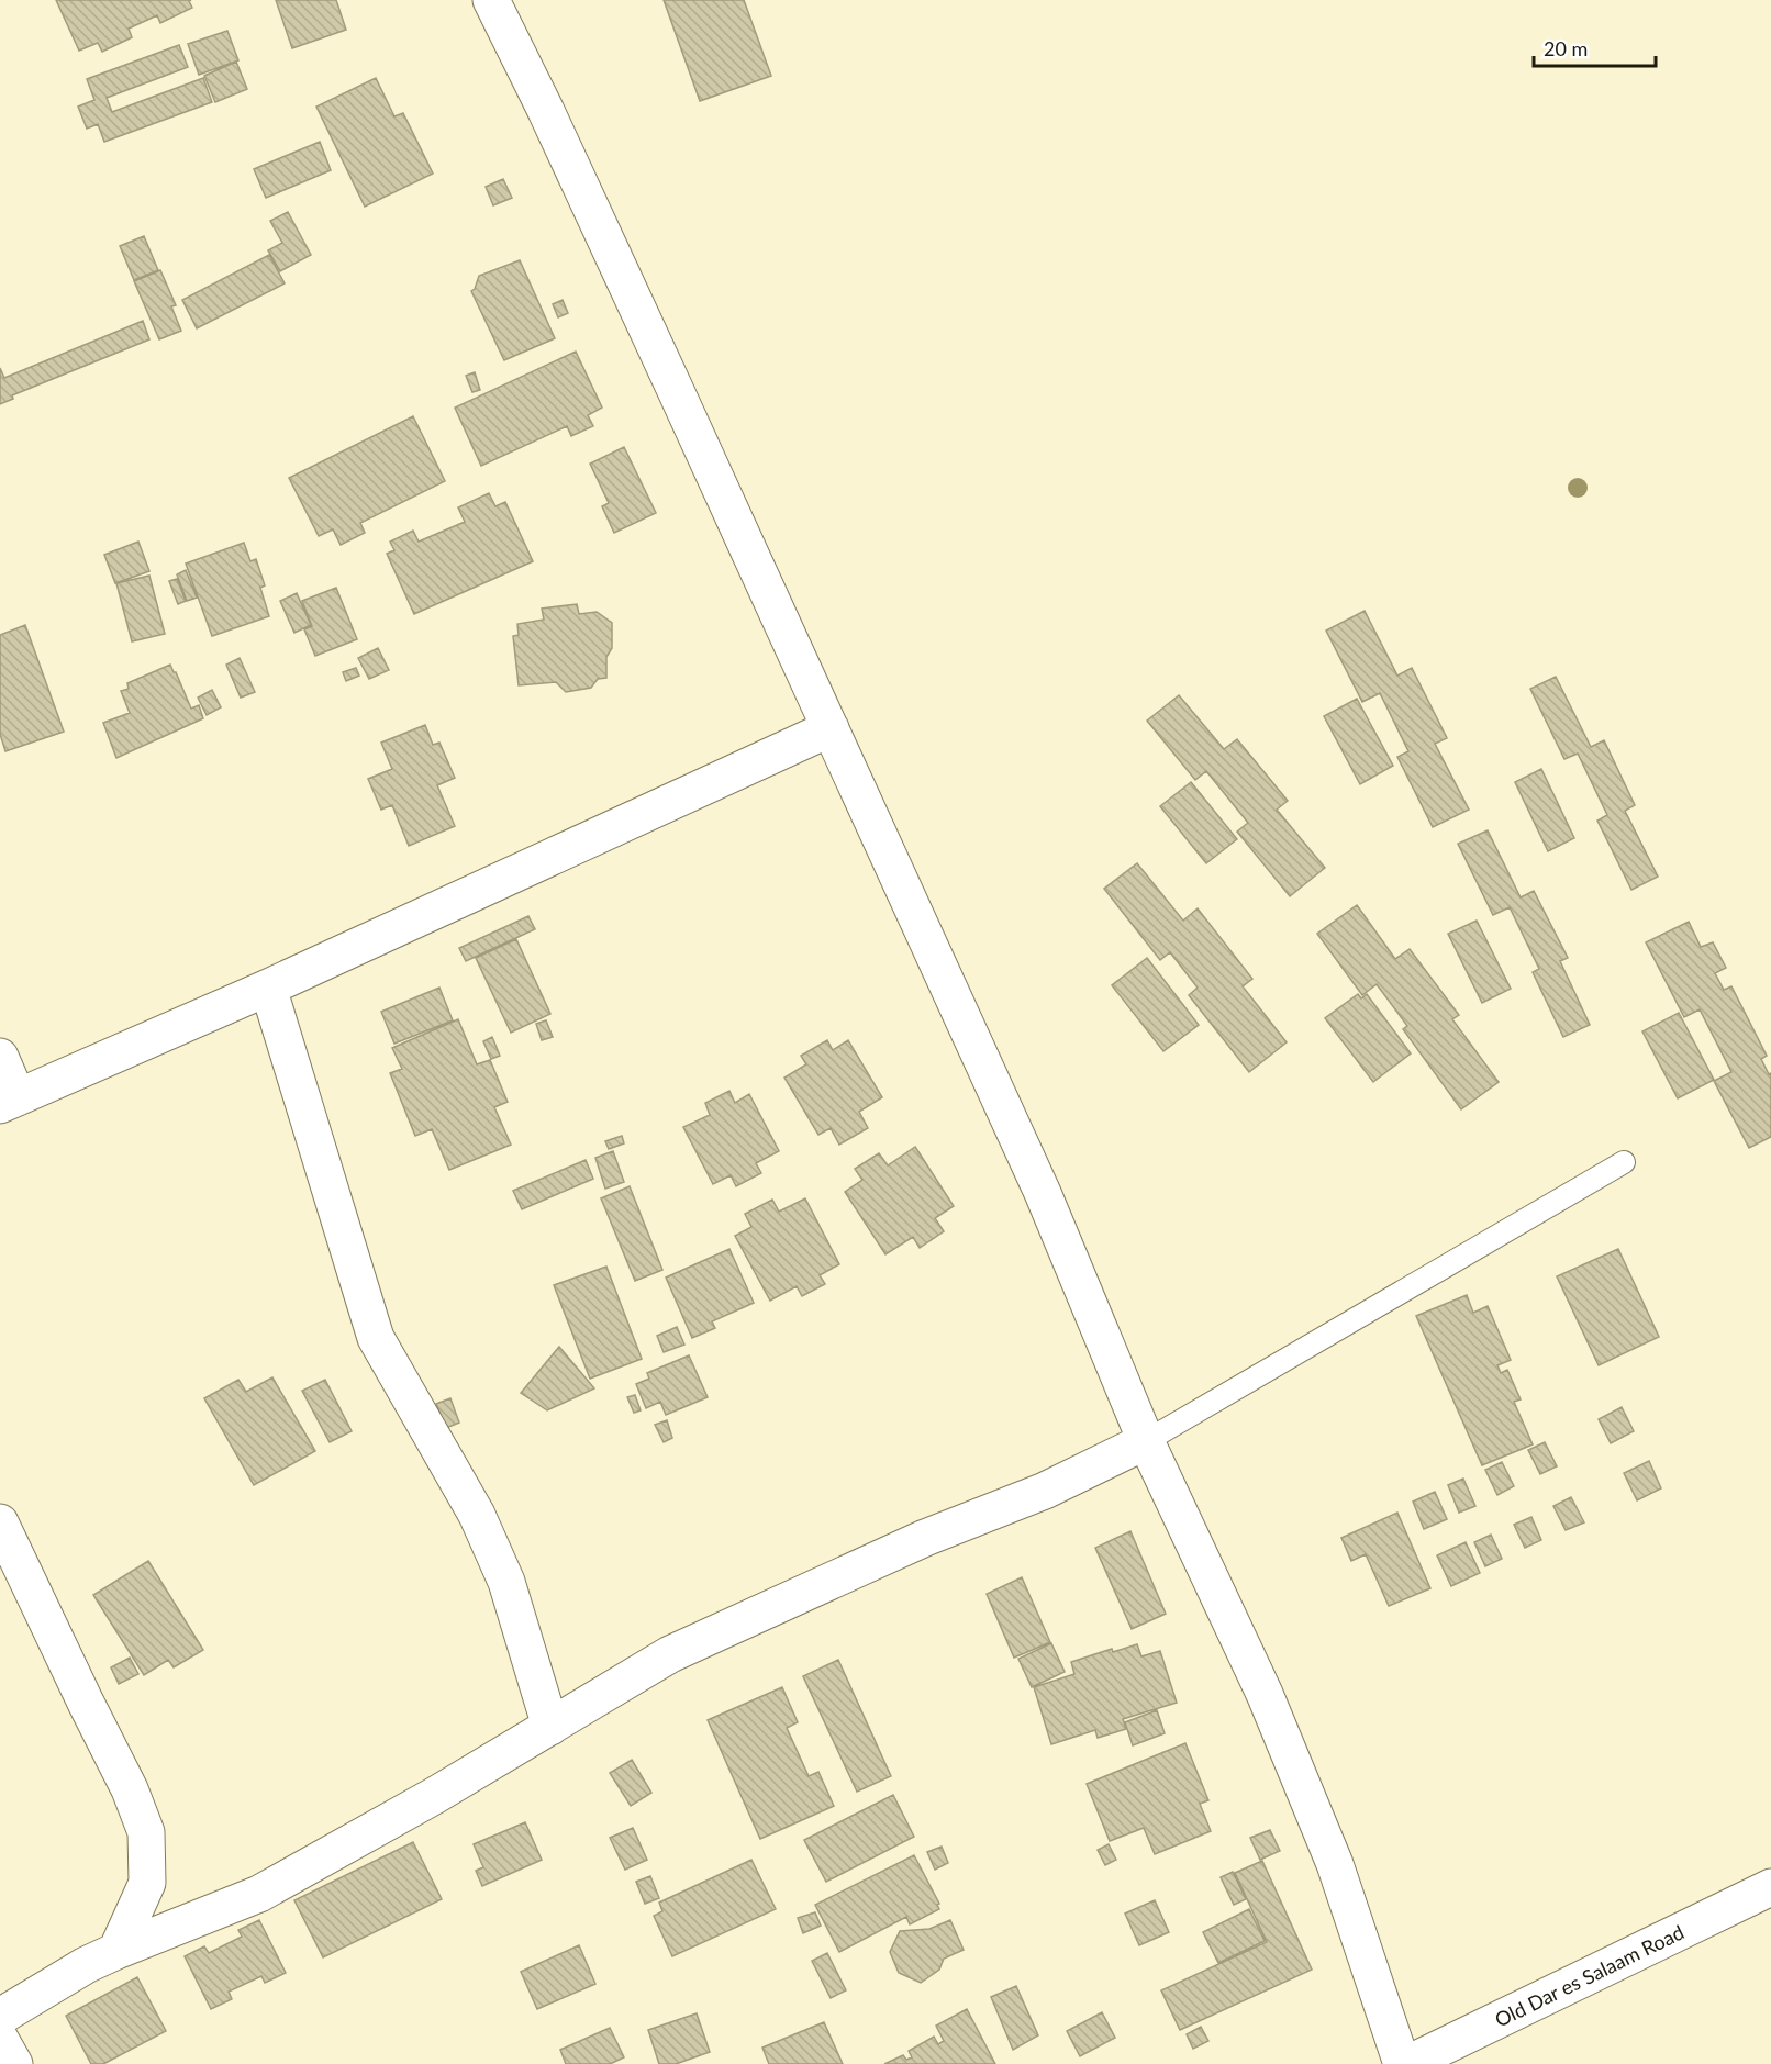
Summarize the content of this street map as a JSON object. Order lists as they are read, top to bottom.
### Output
{
  "streets": {
    "street": ["Old Dar es Salaam Road"]
  },
  "scale_bar": "20 m"
}
